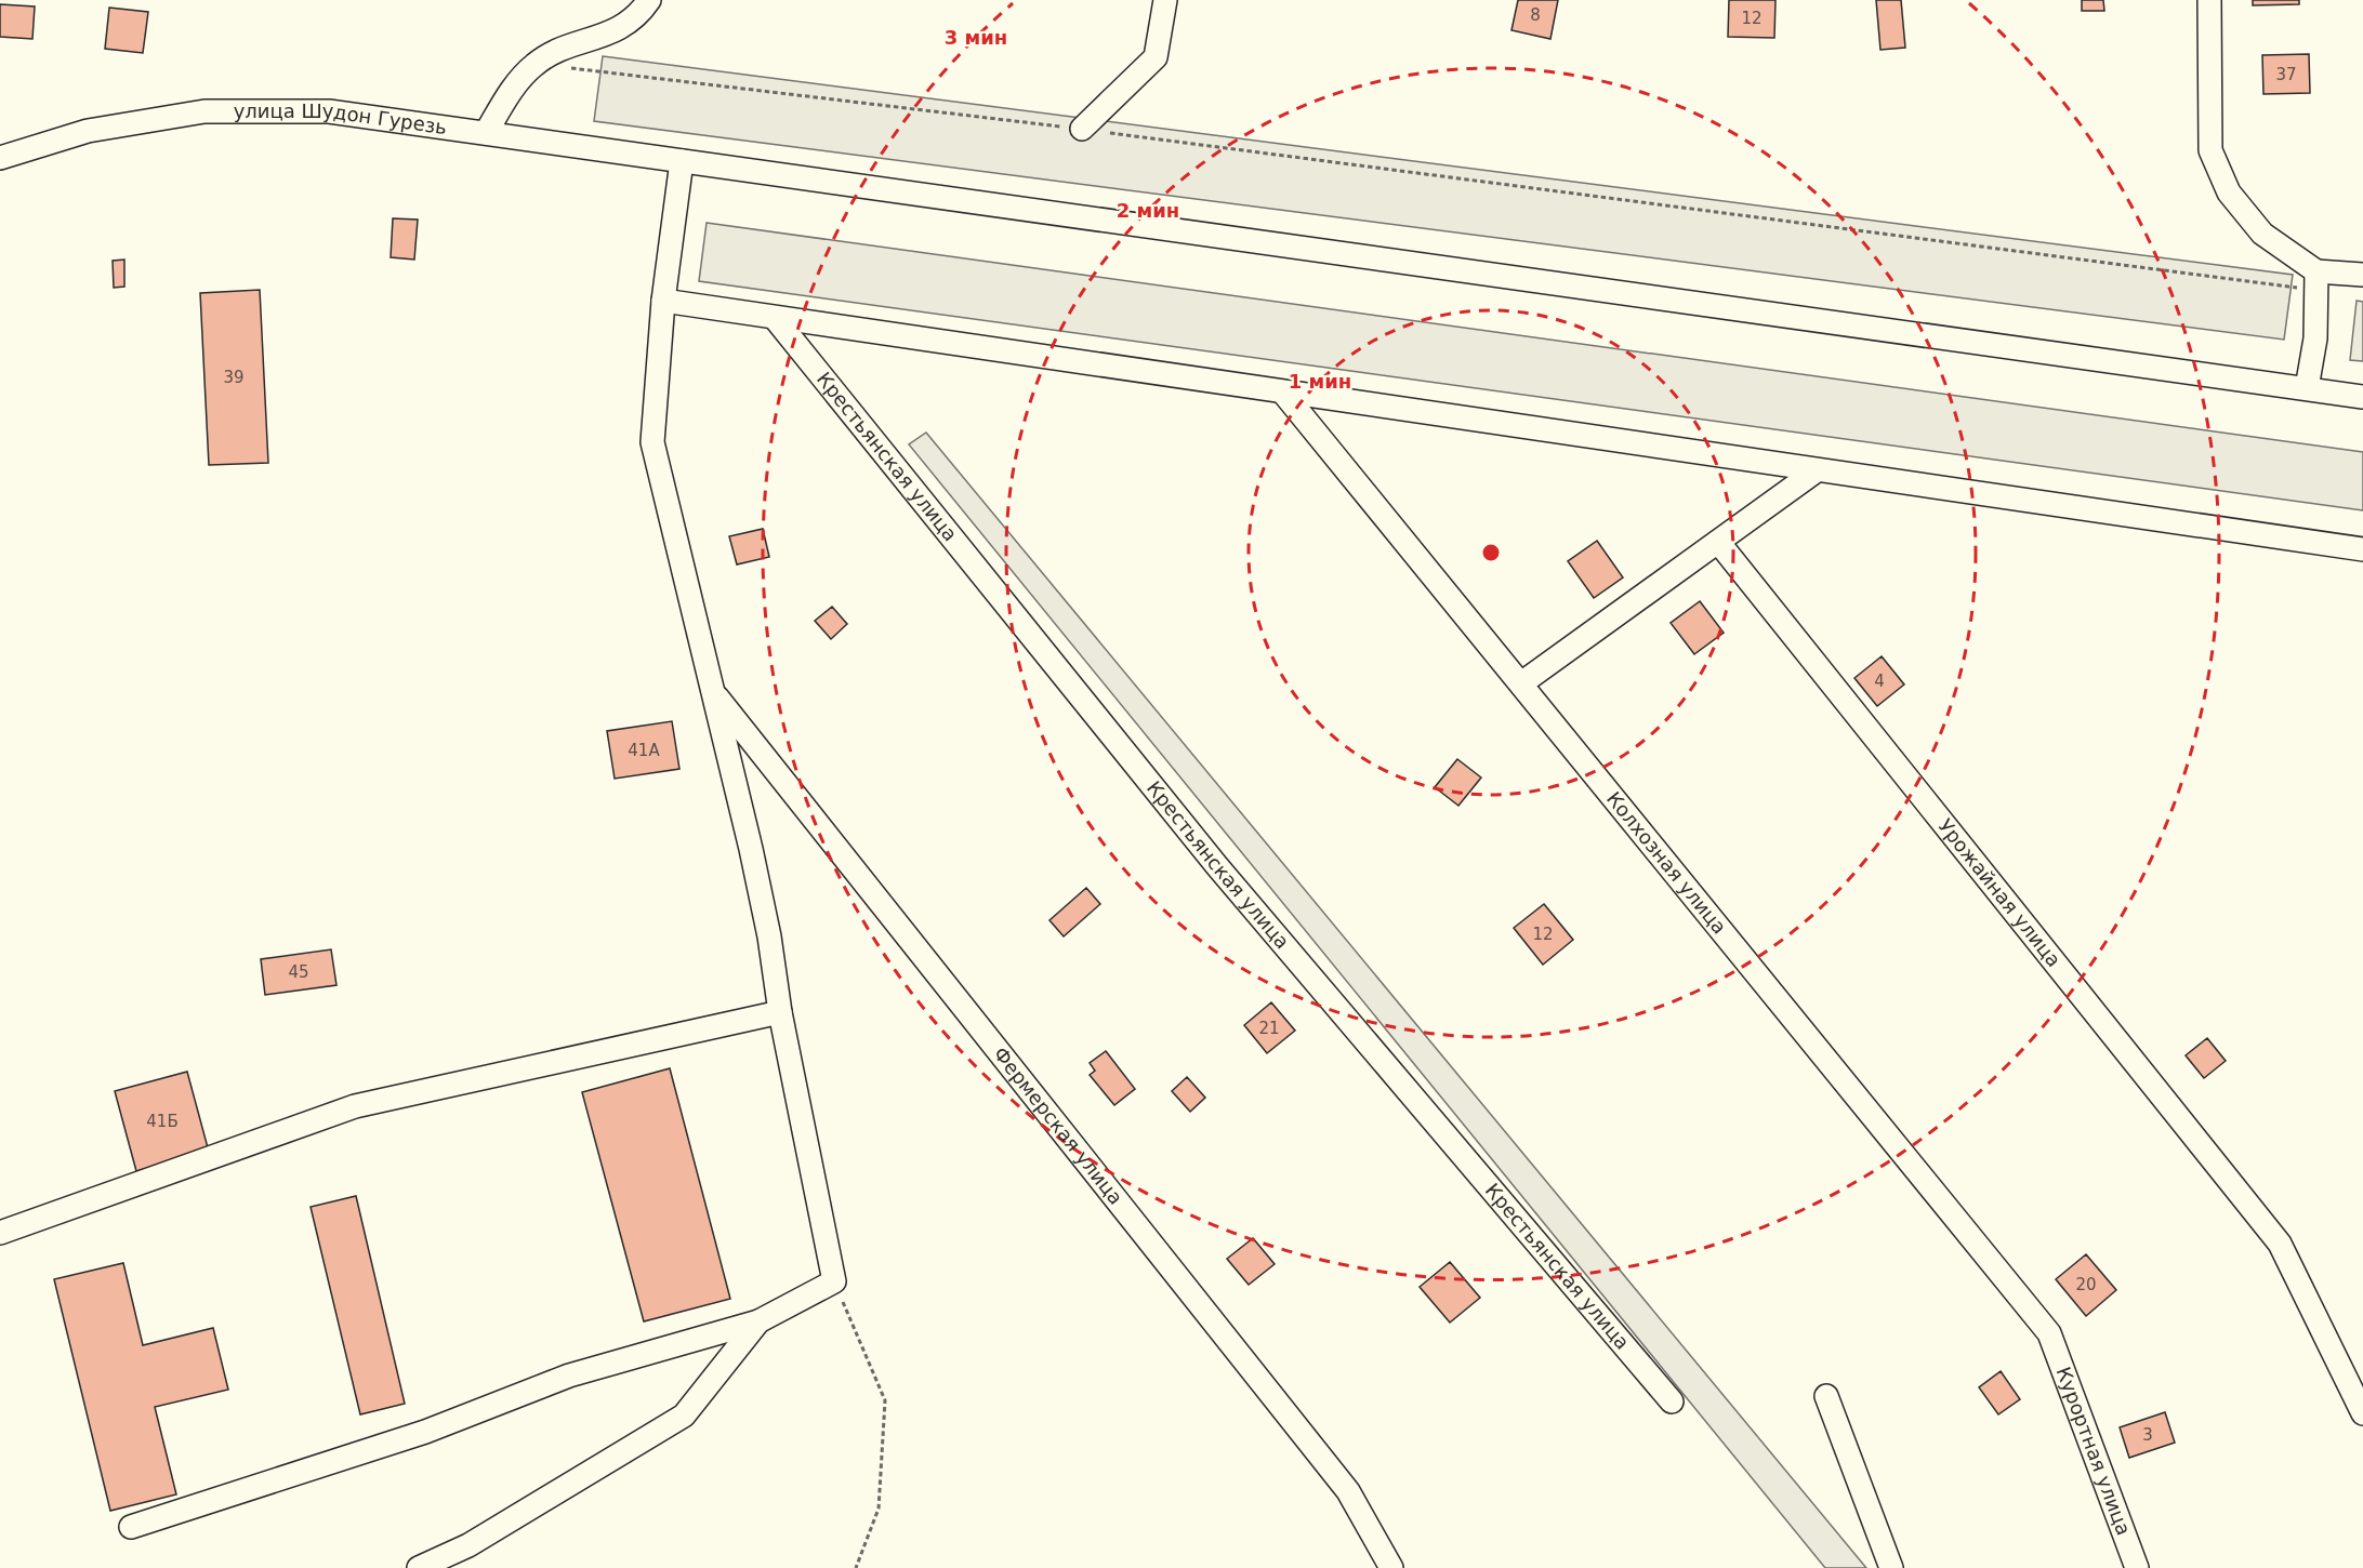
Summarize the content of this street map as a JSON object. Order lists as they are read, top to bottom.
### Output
{
  "streets": {
    "street": [
      "улица Шудон Гурезь",
      "Крестьянская улица",
      "Колхозная улица",
      "Урожайная улица",
      "Фермерская улица",
      "Курортная улица"
    ]
  },
  "crossings": [
    ["Колхозная улица", "Курортная улица"]
  ],
  "house_numbers": [
    "8",
    "12",
    "37",
    "39",
    "4",
    "41А",
    "12",
    "45",
    "21",
    "41Б",
    "20",
    "3"
  ],
  "rings": ["3 мин", "2 мин", "1 мин"]
}
